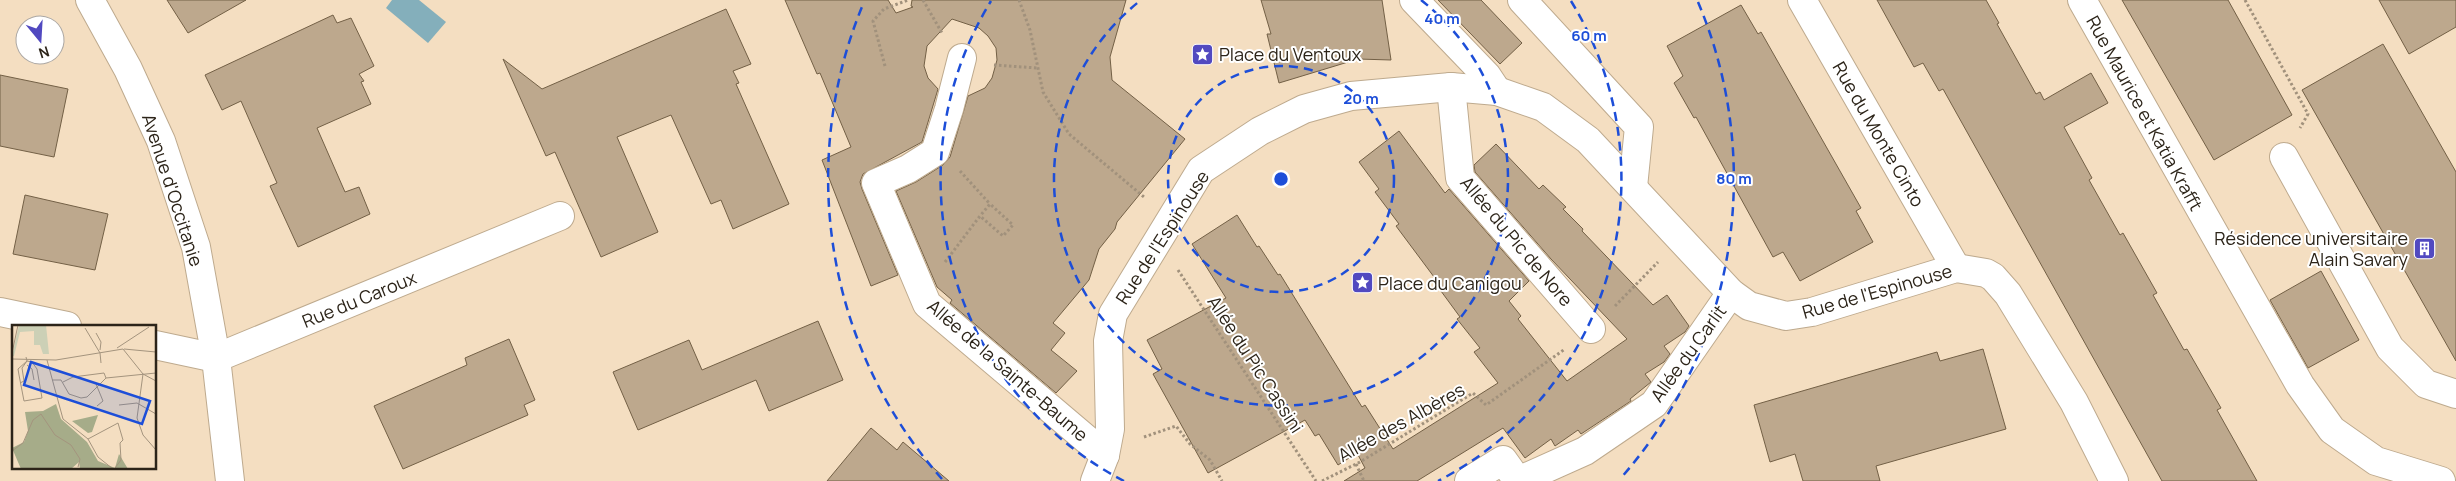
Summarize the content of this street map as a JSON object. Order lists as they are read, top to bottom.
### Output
{
  "streets": {
    "street": [
      "Rue Maurice et Katia Krafft",
      "Rue du Monte Cinto",
      "Avenue d'Occitanie",
      "Rue de l'Espinouse",
      "Allée du Pic de Nore",
      "Rue du Caroux",
      "Allée du Carlit",
      "Allée de la Sainte-Baume"
    ],
    "path": ["Allée du Pic Cassini", "Allée des Albères"]
  },
  "crossings": [
    ["Rue du Monte Cinto", "Rue de l'Espinouse"],
    ["Avenue d'Occitanie", "Rue du Caroux"],
    ["Rue de l'Espinouse", "Allée du Pic de Nore"],
    ["Rue de l'Espinouse", "Allée du Carlit"],
    ["Rue de l'Espinouse", "Allée de la Sainte-Baume"],
    ["Allée du Pic de Nore", "Allée des Albères"]
  ],
  "places": {
    "place": ["Place du Ventoux", "Place du Canigou"],
    "building": ["Résidence universitaire Alain Savary"]
  },
  "north": "bottom",
  "rings": [
    "40 m",
    "60 m",
    "20 m",
    "80 m"
  ]
}
